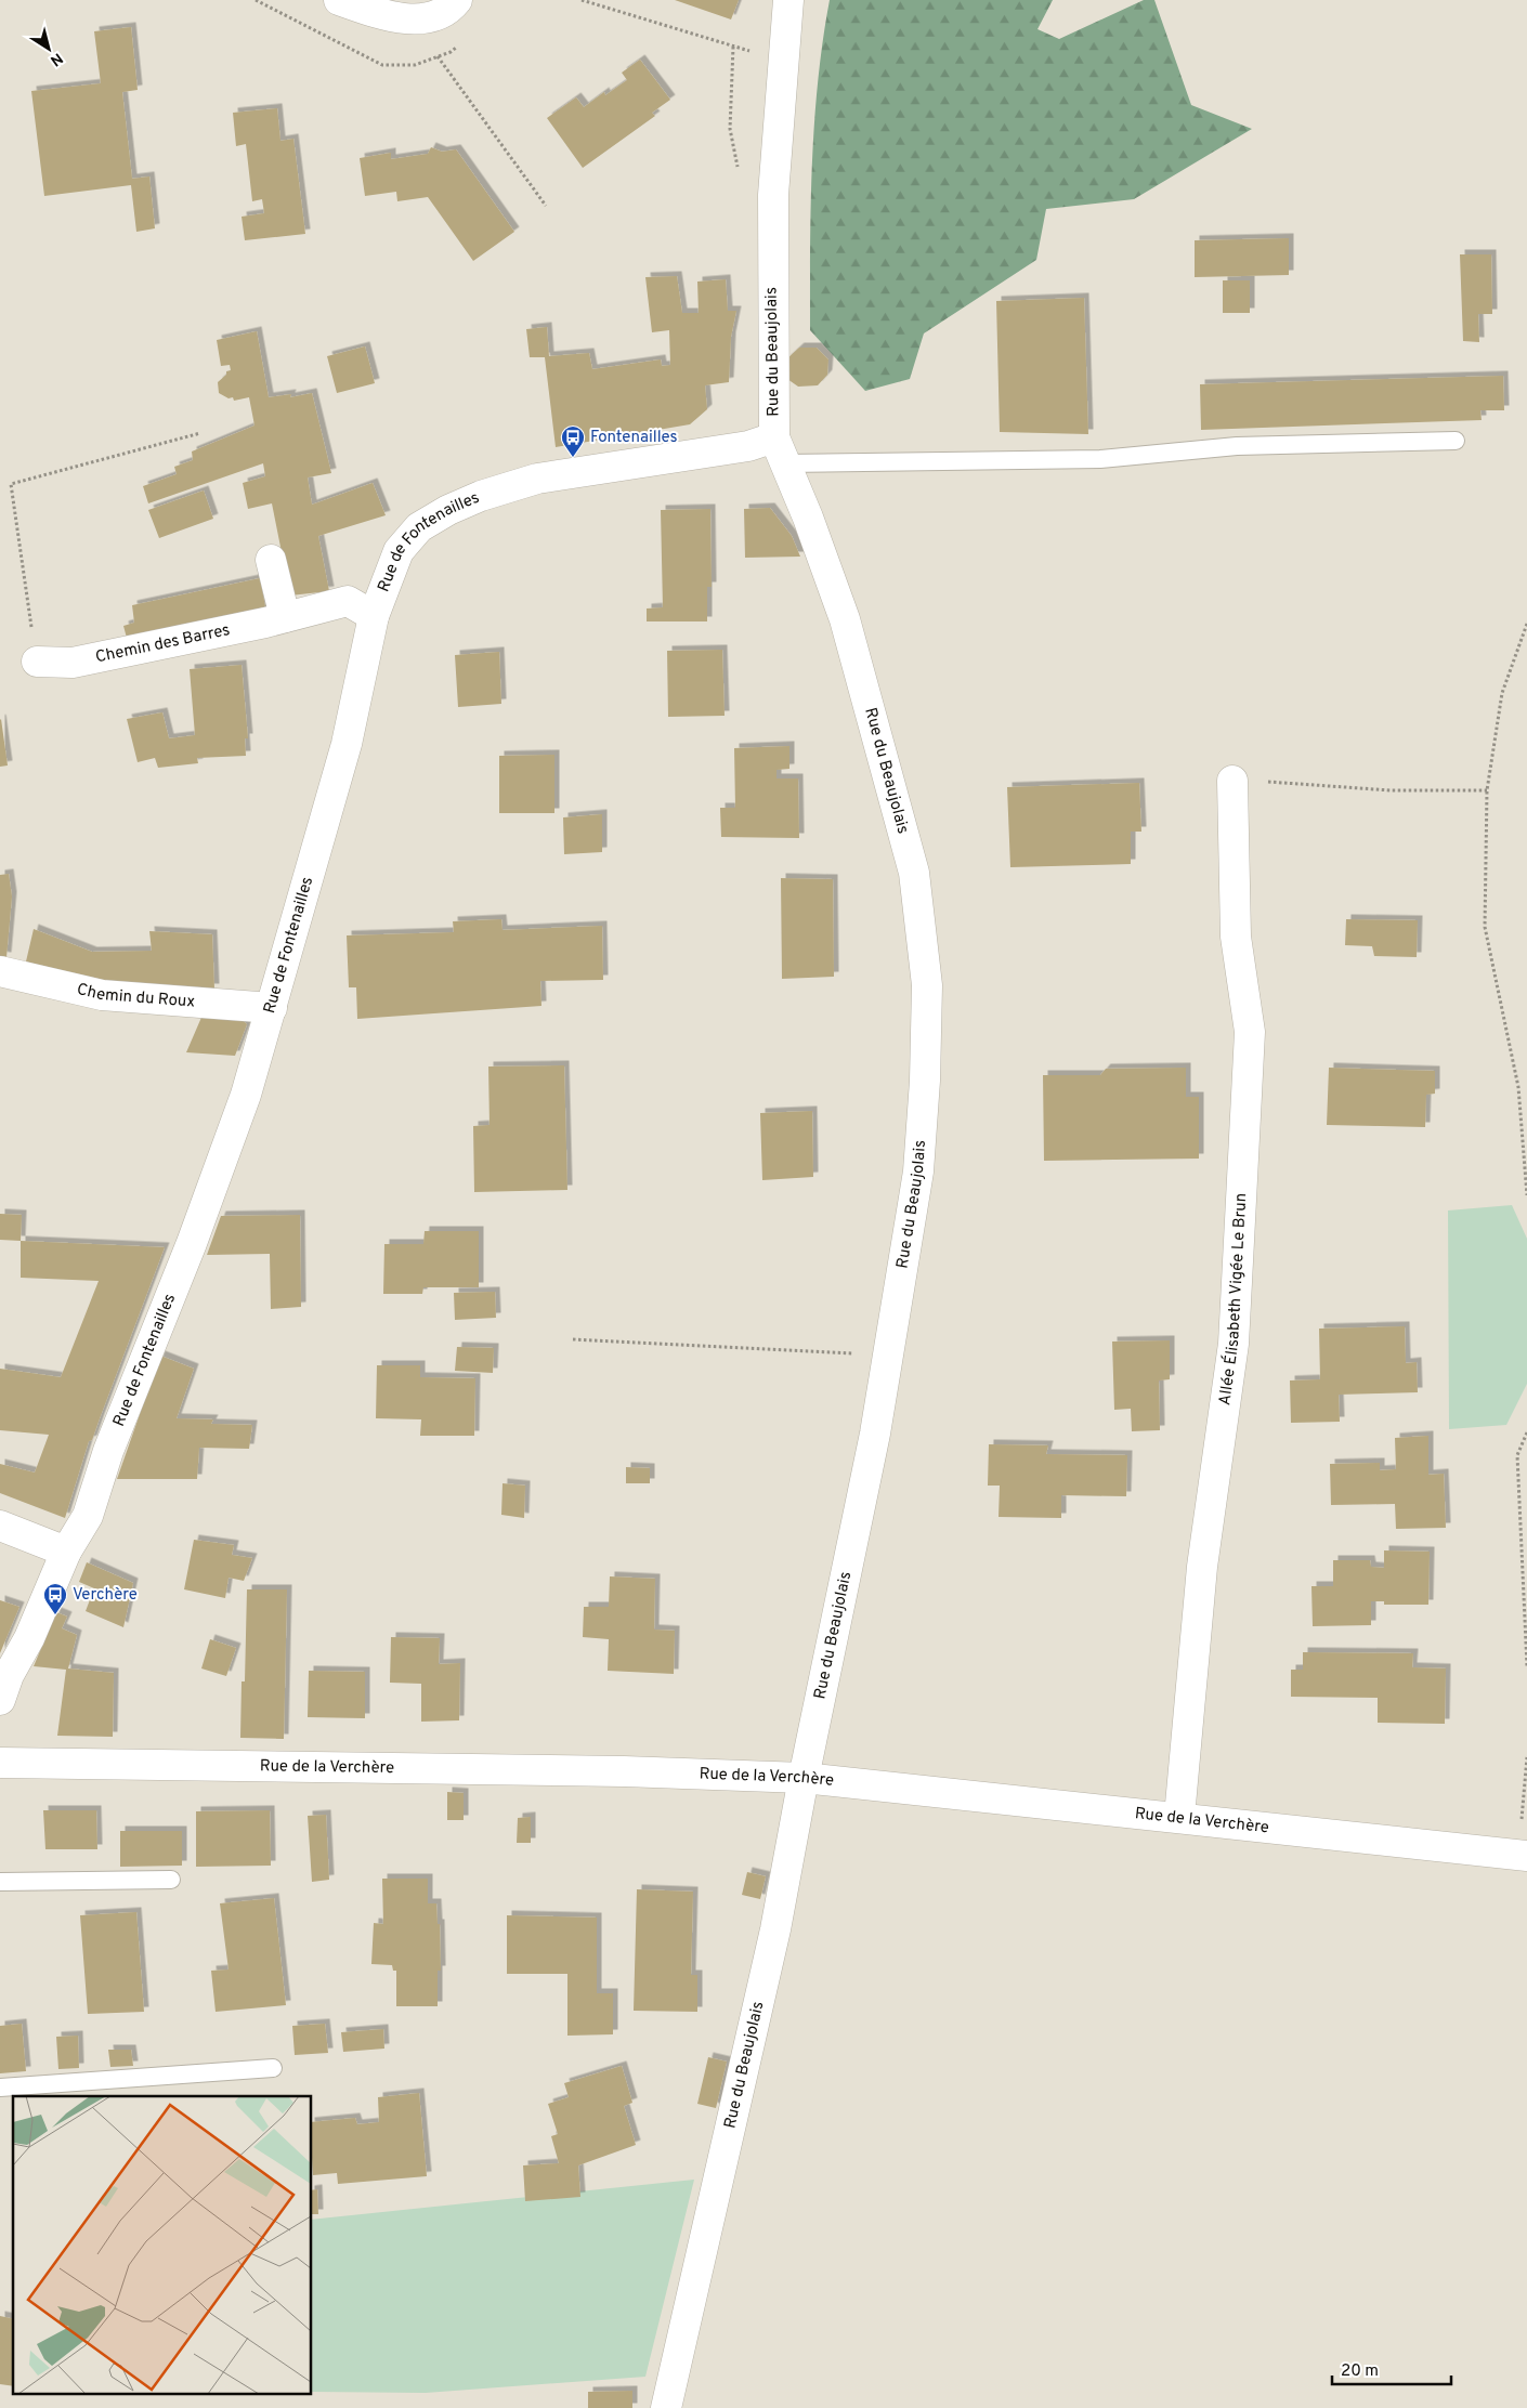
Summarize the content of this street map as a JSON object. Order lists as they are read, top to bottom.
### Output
{
  "streets": {
    "street": [
      "Rue du Beaujolais",
      "Rue de Fontenailles",
      "Chemin des Barres",
      "Chemin du Roux",
      "Allée Élisabeth Vigée Le Brun",
      "Rue de la Verchère"
    ]
  },
  "crossings": [
    ["Rue du Beaujolais", "Rue de Fontenailles"],
    ["Rue du Beaujolais", "Rue de la Verchère"],
    ["Rue de Fontenailles", "Chemin des Barres"],
    ["Rue de Fontenailles", "Chemin du Roux"],
    ["Allée Élisabeth Vigée Le Brun", "Rue de la Verchère"]
  ],
  "places": {
    "bus stop": ["Fontenailles", "Verchère"]
  },
  "scale_bar": "20 m",
  "north": "bottom right"
}
